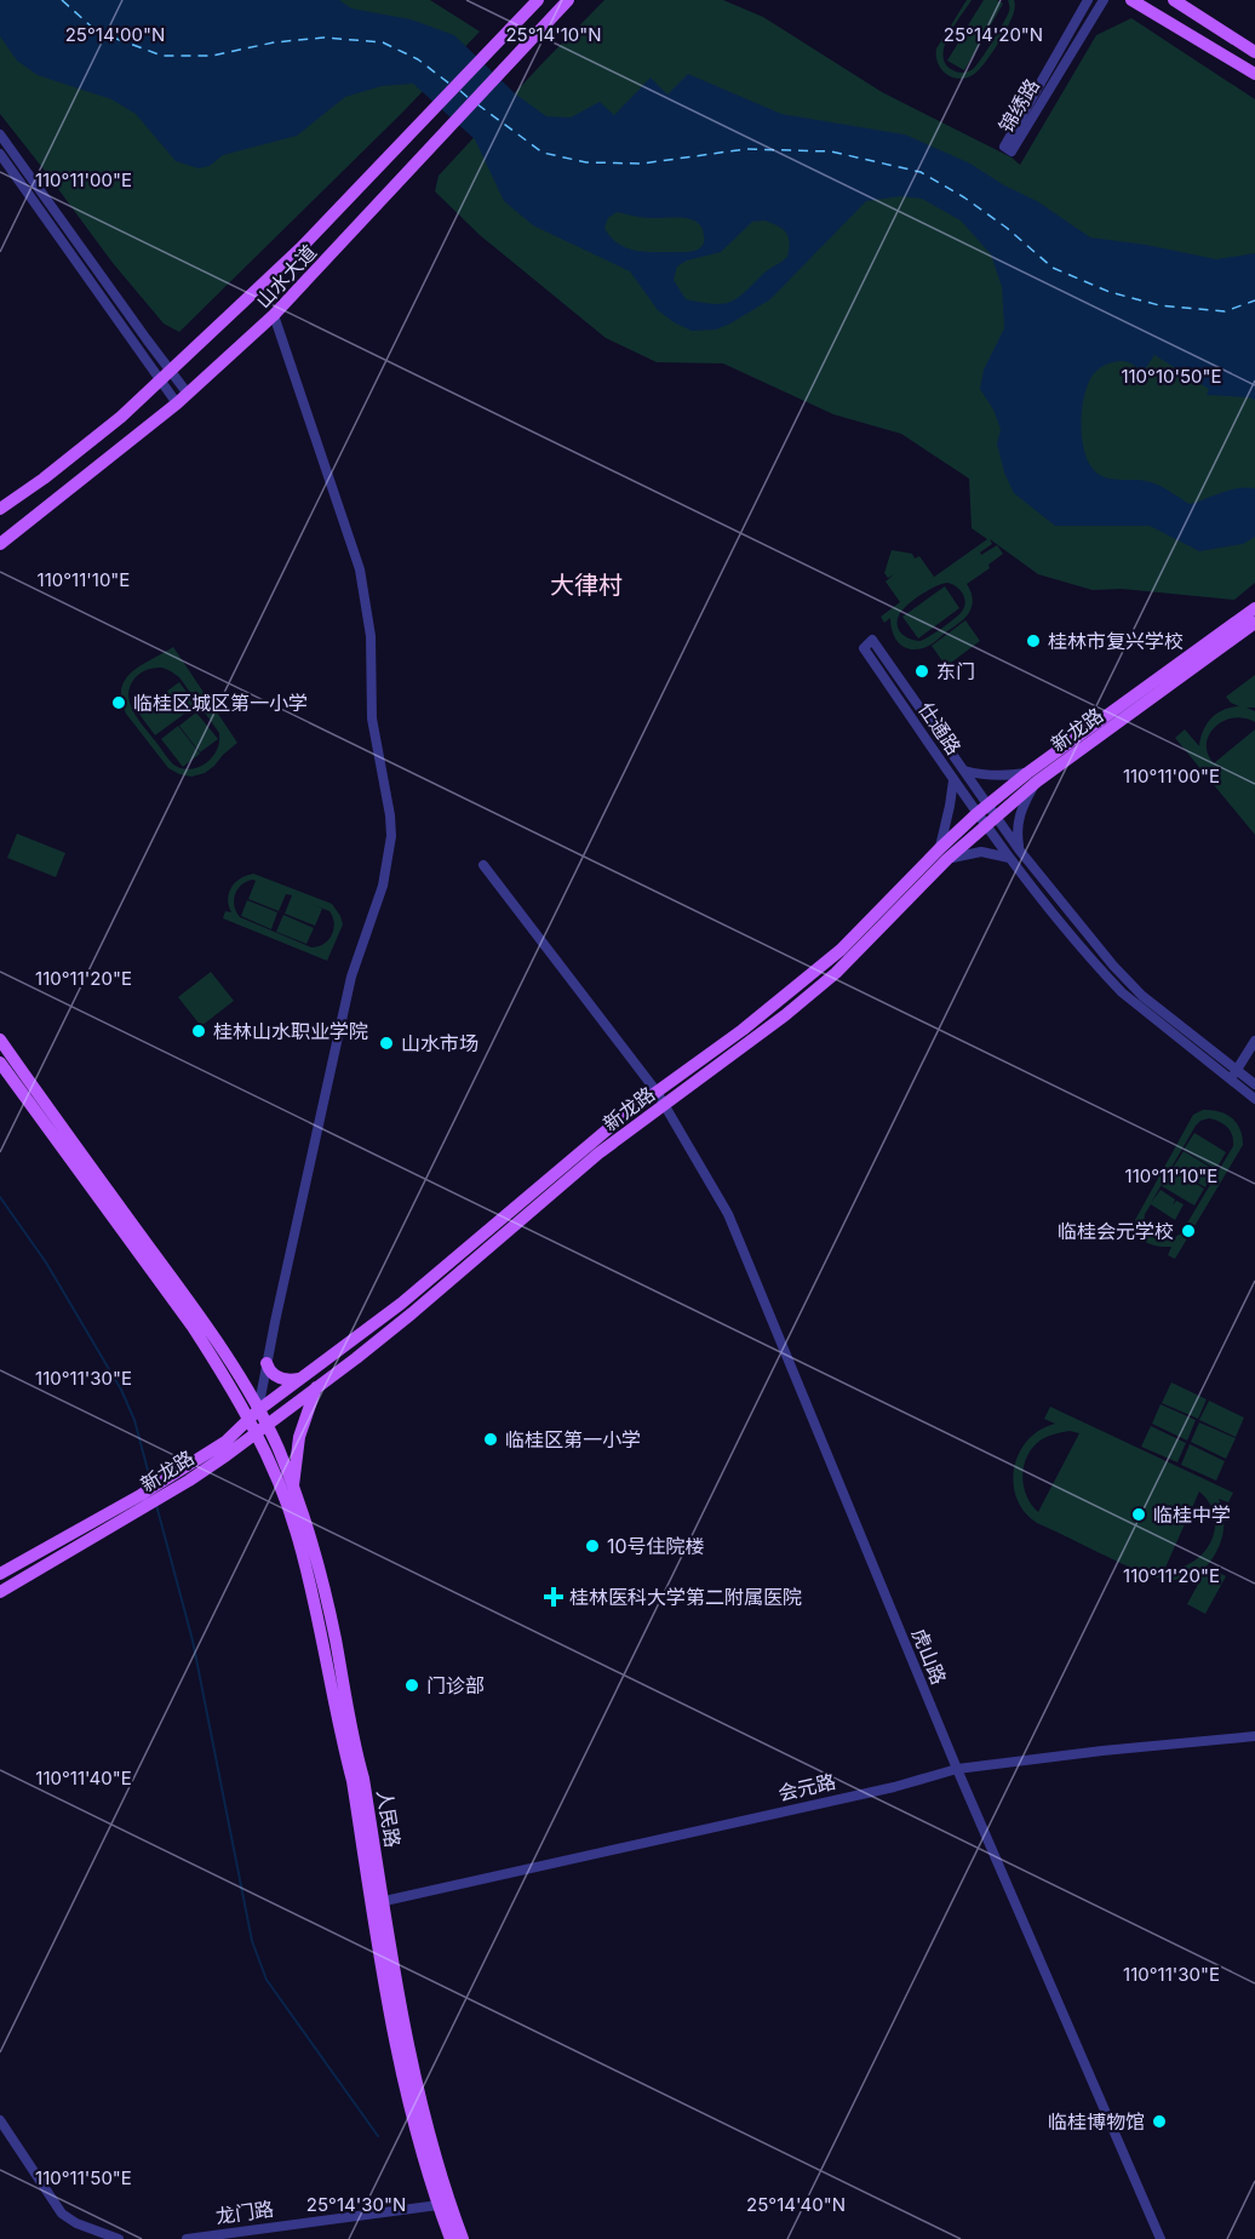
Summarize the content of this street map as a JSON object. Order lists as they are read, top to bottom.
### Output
{
  "streets": {
    "main road": ["山水大道", "新龙路", "人民路"],
    "street": [
      "锦绣路",
      "仕通路",
      "虎山路",
      "会元路",
      "龙门路"
    ]
  },
  "crossings": [
    ["仕通路", "新龙路"],
    ["新龙路", "虎山路"],
    ["新龙路", "人民路"],
    ["虎山路", "会元路"],
    ["会元路", "人民路"],
    ["人民路", "龙门路"]
  ],
  "districts": ["大律村"],
  "places": {
    "other": [
      "桂林市复兴学校",
      "东门",
      "临桂区城区第一小学",
      "桂林山水职业学院",
      "山水市场",
      "临桂会元学校",
      "临桂区第一小学",
      "临桂中学",
      "10号住院楼",
      "门诊部",
      "临桂博物馆"
    ],
    "health": ["桂林医科大学第二附属医院"]
  },
  "coordinates": [
    "25°14'00\"N",
    "25°14'10\"N",
    "25°14'20\"N",
    "110°11'00\"E",
    "110°10'50\"E",
    "110°11'10\"E",
    "110°11'20\"E",
    "110°11'30\"E",
    "110°11'40\"E",
    "110°11'50\"E",
    "25°14'30\"N",
    "25°14'40\"N"
  ]
}
